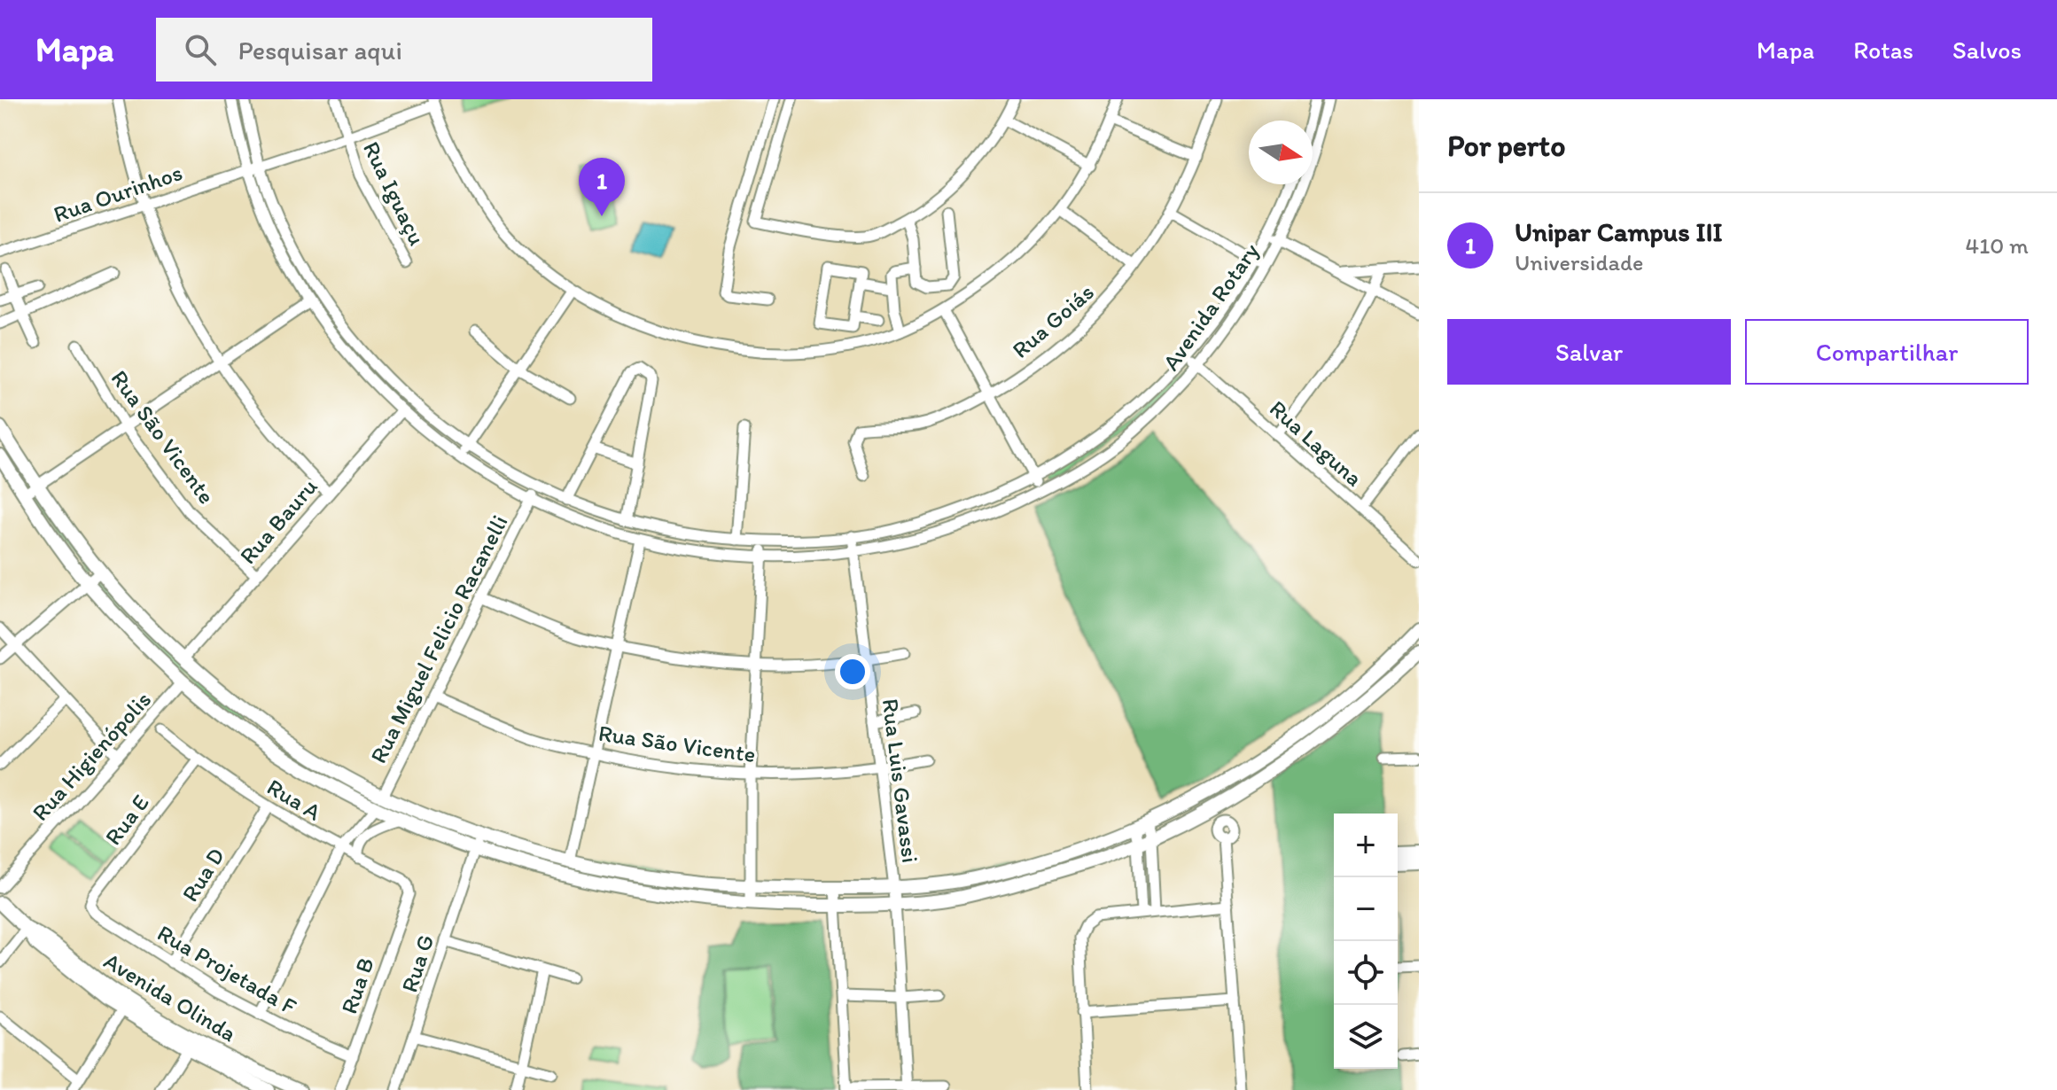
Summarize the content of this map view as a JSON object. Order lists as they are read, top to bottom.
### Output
{
  "streets": {
    "street": [
      "Rua Ourinhos",
      "Rua Iguaçu",
      "Avenida Rotary",
      "Rua Goiás",
      "Rua São Vicente",
      "Rua Laguna",
      "Rua Bauru",
      "Rua Miguel Felicio Racanelli",
      "Rua Higienópolis",
      "Rua Luis Gavassi",
      "Rua A",
      "Rua E",
      "Rua D",
      "Rua G",
      "Rua Projetada F",
      "Rua B",
      "Avenida Olinda"
    ]
  },
  "crossings": [
    ["Rua Ourinhos", "Avenida Rotary"],
    ["Avenida Rotary", "Rua Laguna"],
    ["Avenida Rotary", "Rua Bauru"],
    ["Avenida Rotary", "Rua Miguel Felicio Racanelli"],
    ["Avenida Rotary", "Rua Luis Gavassi"],
    ["Rua São Vicente", "Rua Bauru"],
    ["Rua São Vicente", "Rua Miguel Felicio Racanelli"],
    ["Rua São Vicente", "Rua Luis Gavassi"],
    ["Rua A", "Rua E"],
    ["Rua A", "Rua D"],
    ["Rua A", "Rua B"],
    ["Rua E", "Rua Projetada F"],
    ["Rua D", "Rua Projetada F"],
    ["Rua Projetada F", "Rua B"]
  ],
  "north": "right",
  "page": {
    "header": "Mapa",
    "search": "Pesquisar aqui",
    "nav": ["Mapa", "Rotas", "Salvos"],
    "heading": "Por perto",
    "pins": "1",
    "list": [
      {
        "mark": "1",
        "name": "Unipar Campus III",
        "note": "Universidade",
        "value": "410 m"
      }
    ],
    "buttons": ["Salvar", "Compartilhar"],
    "map_buttons": ["+", "−"]
  }
}
